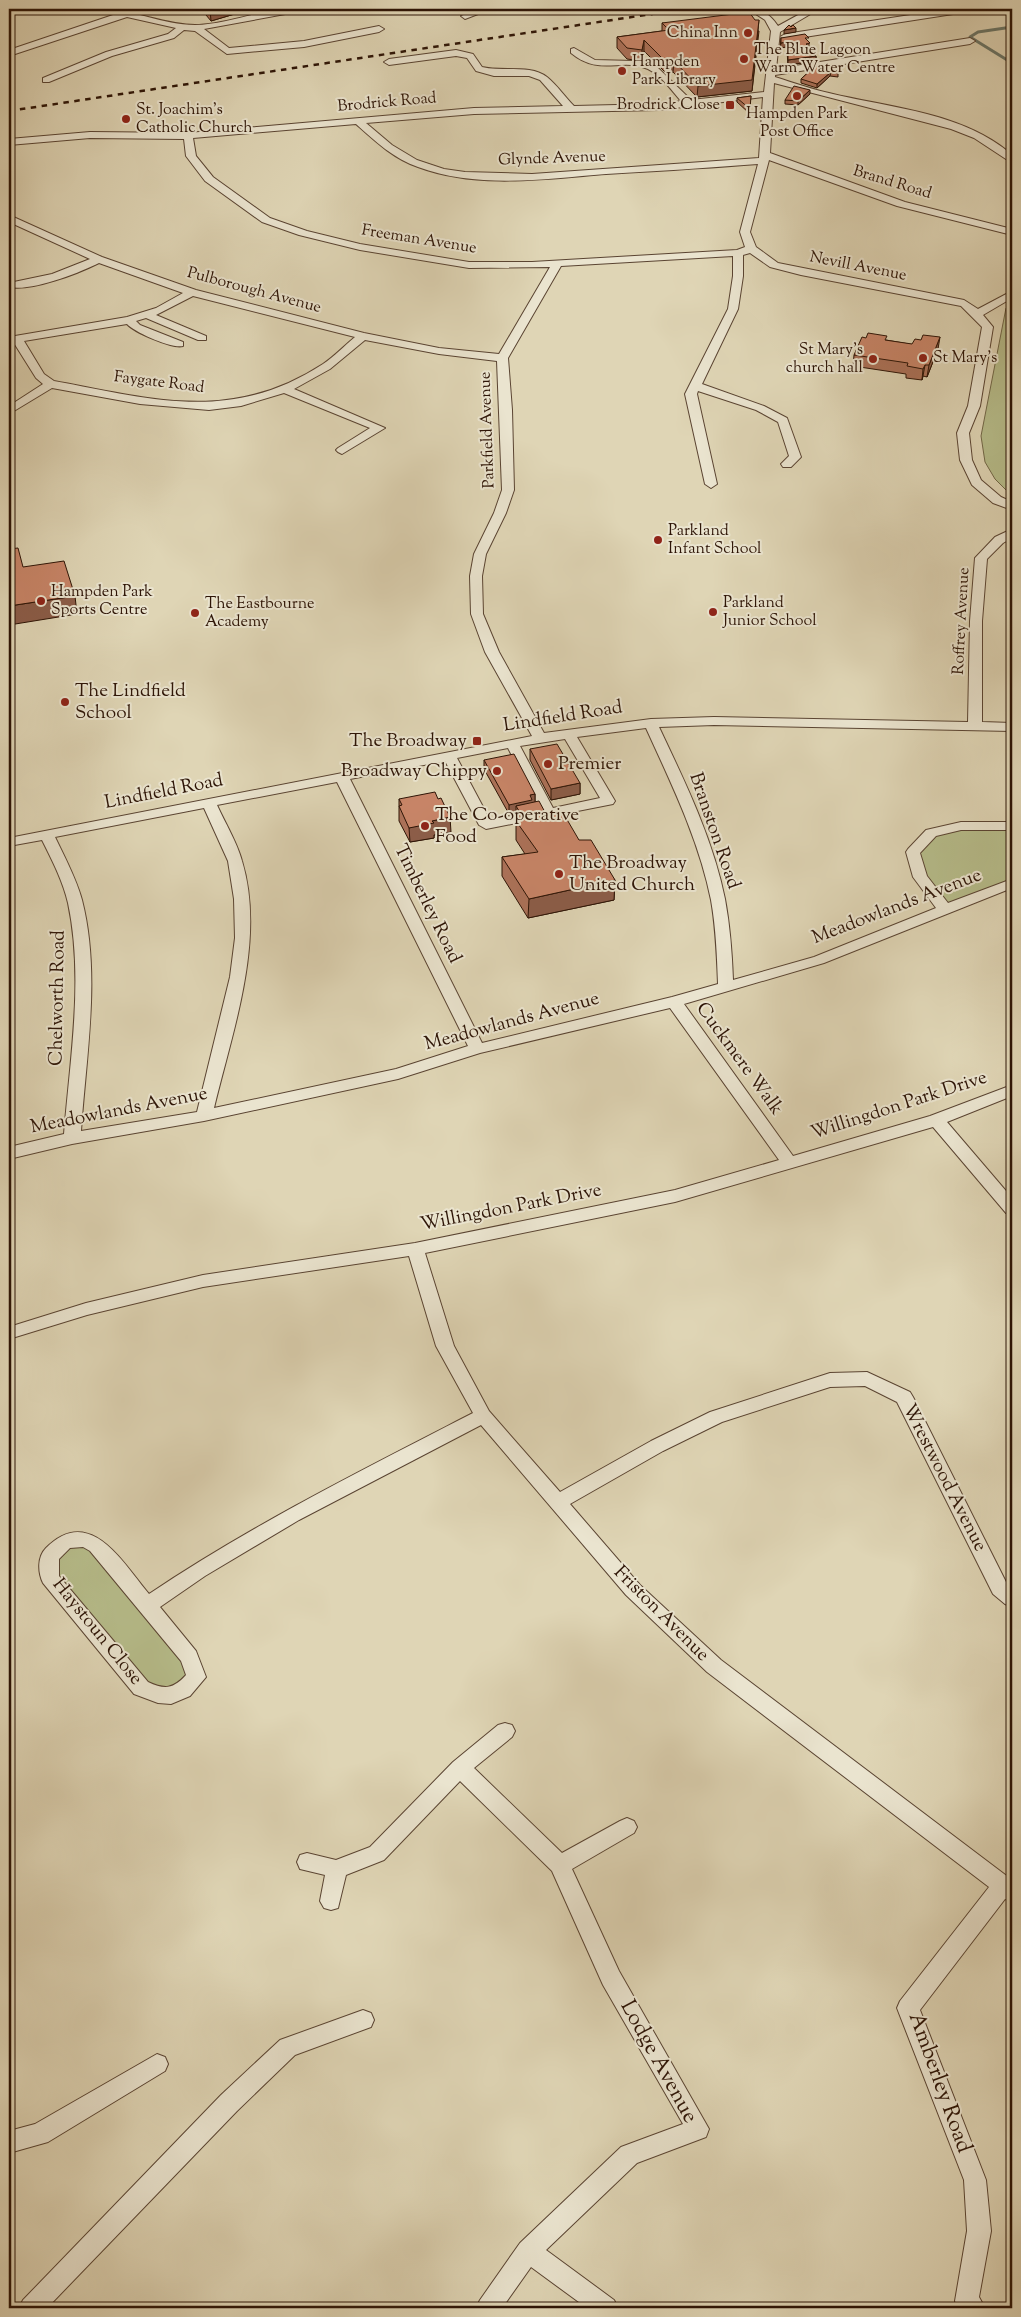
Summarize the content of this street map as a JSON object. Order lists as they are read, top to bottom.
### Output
{
  "streets": {
    "street": [
      "Brodrick Road",
      "Glynde Avenue",
      "Brand Road",
      "Freeman Avenue",
      "Nevill Avenue",
      "Pulborough Avenue",
      "Faygate Road",
      "Parkfield Avenue",
      "Roffrey Avenue",
      "Lindfield Road",
      "Branston Road",
      "Timberley Road",
      "Meadowlands Avenue",
      "Chelworth Road",
      "Cuckmere Walk",
      "Willingdon Park Drive",
      "Wrestwood Avenue",
      "Friston Avenue",
      "Haystoun Close",
      "Lodge Avenue",
      "Amberley Road"
    ]
  },
  "crossings": [
    ["Brodrick Road", "Glynde Avenue"],
    ["Brodrick Road", "Freeman Avenue"],
    ["Glynde Avenue", "Brand Road"],
    ["Freeman Avenue", "Nevill Avenue"],
    ["Freeman Avenue", "Parkfield Avenue"],
    ["Pulborough Avenue", "Faygate Road"],
    ["Pulborough Avenue", "Parkfield Avenue"],
    ["Parkfield Avenue", "Lindfield Road"],
    ["Roffrey Avenue", "Lindfield Road"],
    ["Lindfield Road", "Branston Road"],
    ["Lindfield Road", "Timberley Road"],
    ["Lindfield Road", "Chelworth Road"],
    ["Branston Road", "Meadowlands Avenue"],
    ["Timberley Road", "Meadowlands Avenue"],
    ["Meadowlands Avenue", "Chelworth Road"],
    ["Meadowlands Avenue", "Cuckmere Walk"],
    ["Cuckmere Walk", "Willingdon Park Drive"],
    ["Willingdon Park Drive", "Friston Avenue"],
    ["Wrestwood Avenue", "Friston Avenue"],
    ["Friston Avenue", "Amberley Road"]
  ],
  "places": {
    "other": [
      "China Inn",
      "The Blue Lagoon Warm Water Centre",
      "Hampden Park Library",
      "Hampden Park Post Office",
      "St. Joachim's Catholic Church",
      "St Mary's",
      "St Mary's church hall",
      "Parkland Infant School",
      "Hampden Park Sports Centre",
      "Parkland Junior School",
      "The Eastbourne Academy",
      "The Lindfield School",
      "Premier",
      "Broadway Chippy",
      "The Co-operative Food",
      "The Broadway United Church"
    ],
    "transit": ["Brodrick Close", "The Broadway"]
  }
}
